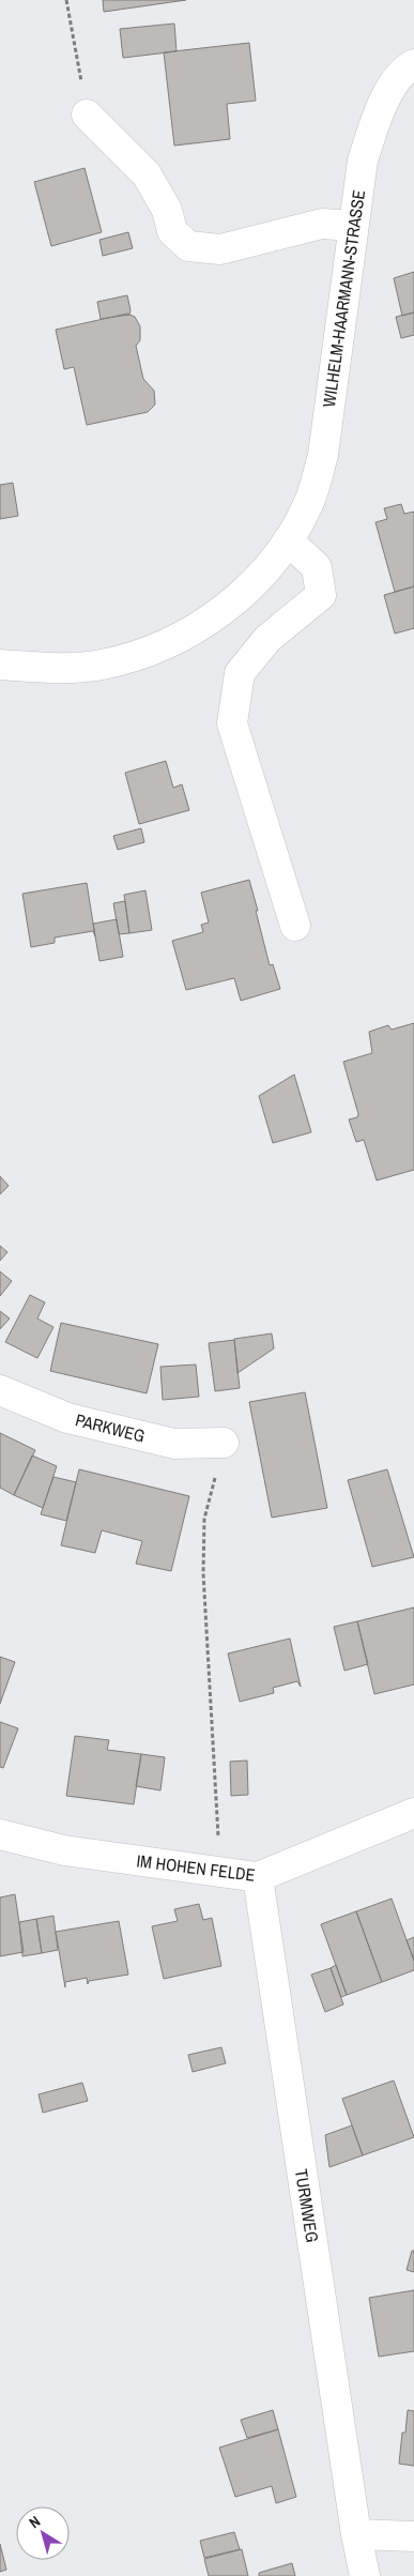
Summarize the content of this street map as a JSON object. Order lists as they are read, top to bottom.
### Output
{
  "streets": {
    "street": [
      "WILHELM-HAARMANN-STRASSE",
      "PARKWEG",
      "IM HOHEN FELDE",
      "TURMWEG"
    ]
  },
  "crossings": [
    ["IM HOHEN FELDE", "TURMWEG"]
  ],
  "north": "top left"
}
